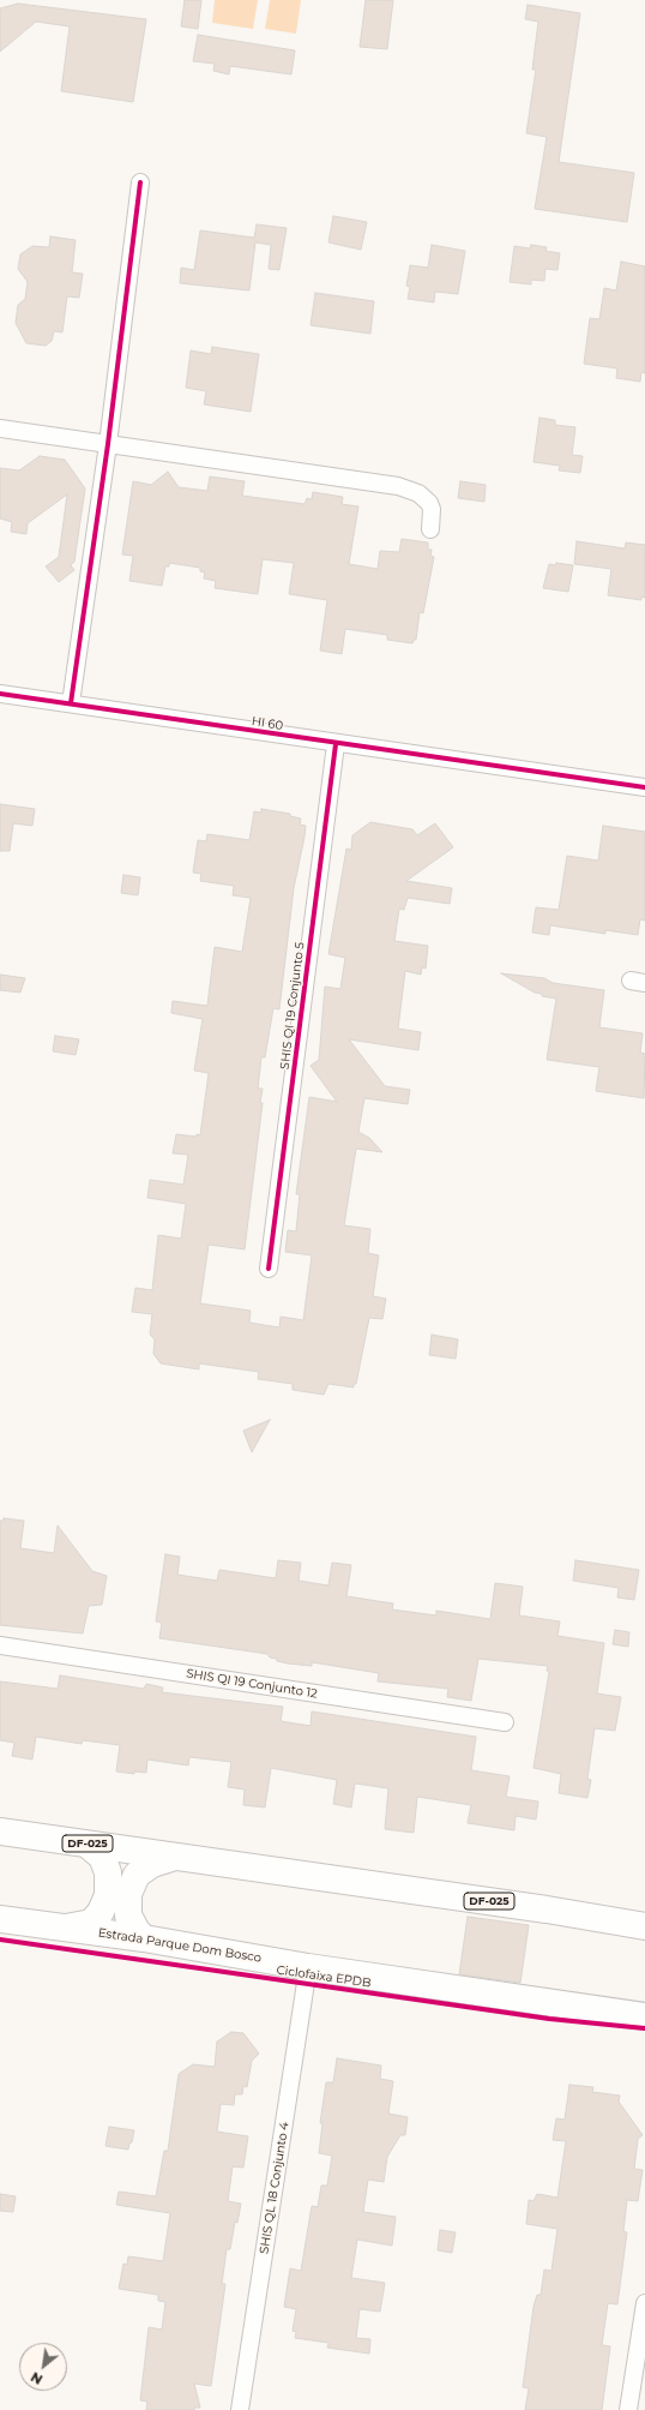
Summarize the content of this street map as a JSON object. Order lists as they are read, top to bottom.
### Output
{
  "streets": {
    "main road": ["DF-025", "Estrada Parque Dom Bosco"],
    "street": [
      "HI 60",
      "SHIS QI 19 Conjunto 5",
      "SHIS QI 19 Conjunto 12",
      "SHIS QL 18 Conjunto 4"
    ],
    "cycle path": ["Ciclofaixa EPDB"]
  },
  "crossings": [
    ["HI 60", "SHIS QI 19 Conjunto 5"],
    ["Estrada Parque Dom Bosco", "SHIS QL 18 Conjunto 4"]
  ],
  "north": "bottom left"
}
